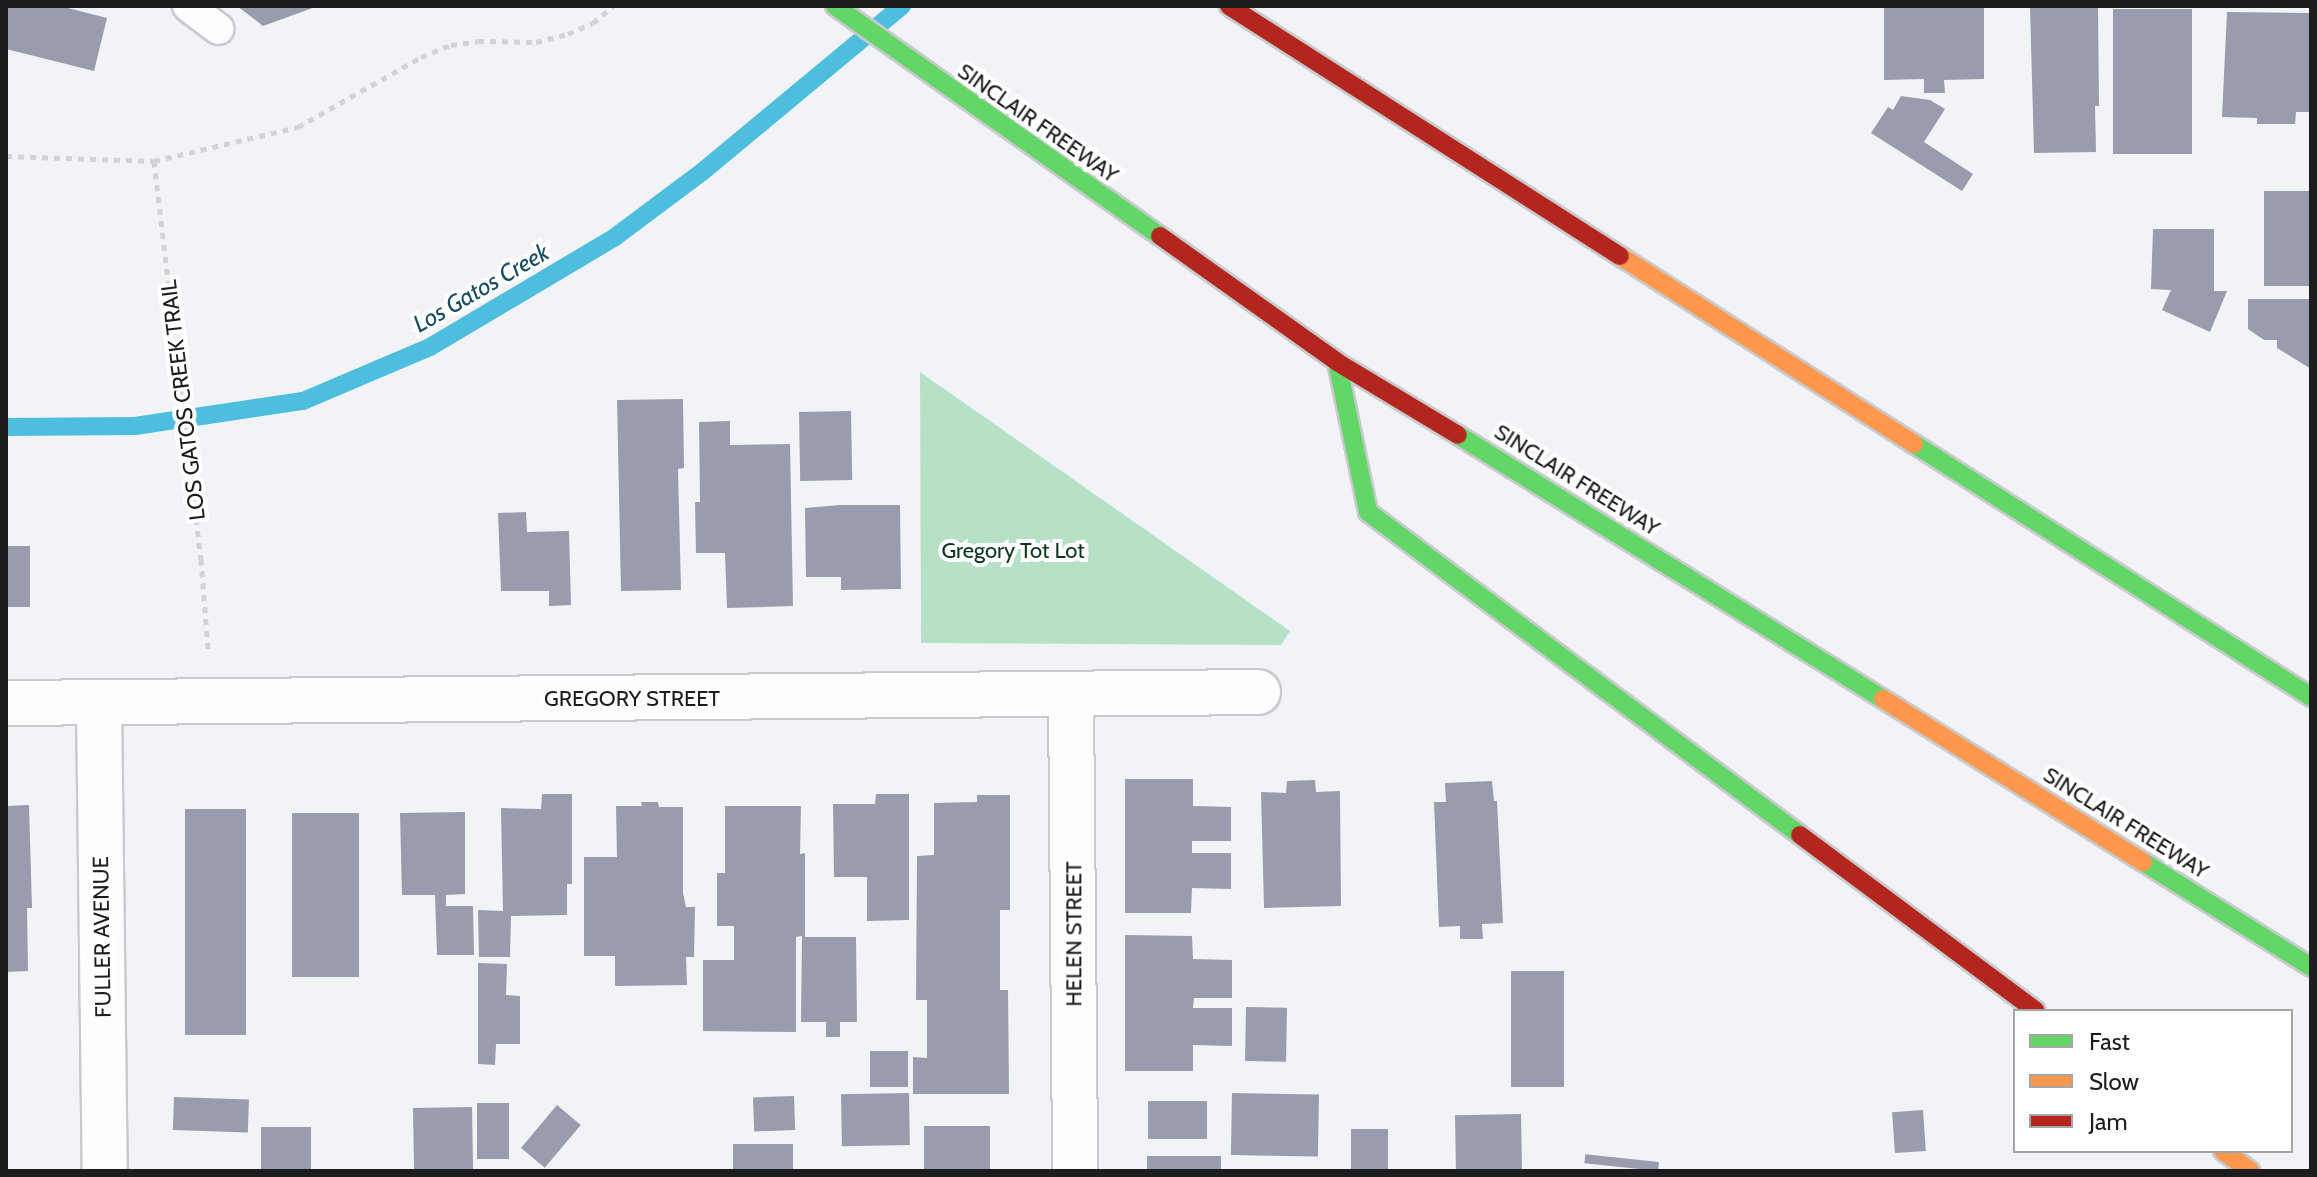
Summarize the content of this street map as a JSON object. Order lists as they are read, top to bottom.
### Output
{
  "streets": {
    "highway": ["SINCLAIR FREEWAY"],
    "street": ["GREGORY STREET", "HELEN STREET", "FULLER AVENUE"],
    "path": ["LOS GATOS CREEK TRAIL"]
  },
  "crossings": [
    ["GREGORY STREET", "HELEN STREET"],
    ["GREGORY STREET", "FULLER AVENUE"]
  ],
  "water": ["Los Gatos Creek"],
  "parks": ["Gregory Tot Lot"],
  "legend": ["Fast", "Slow", "Jam"]
}
